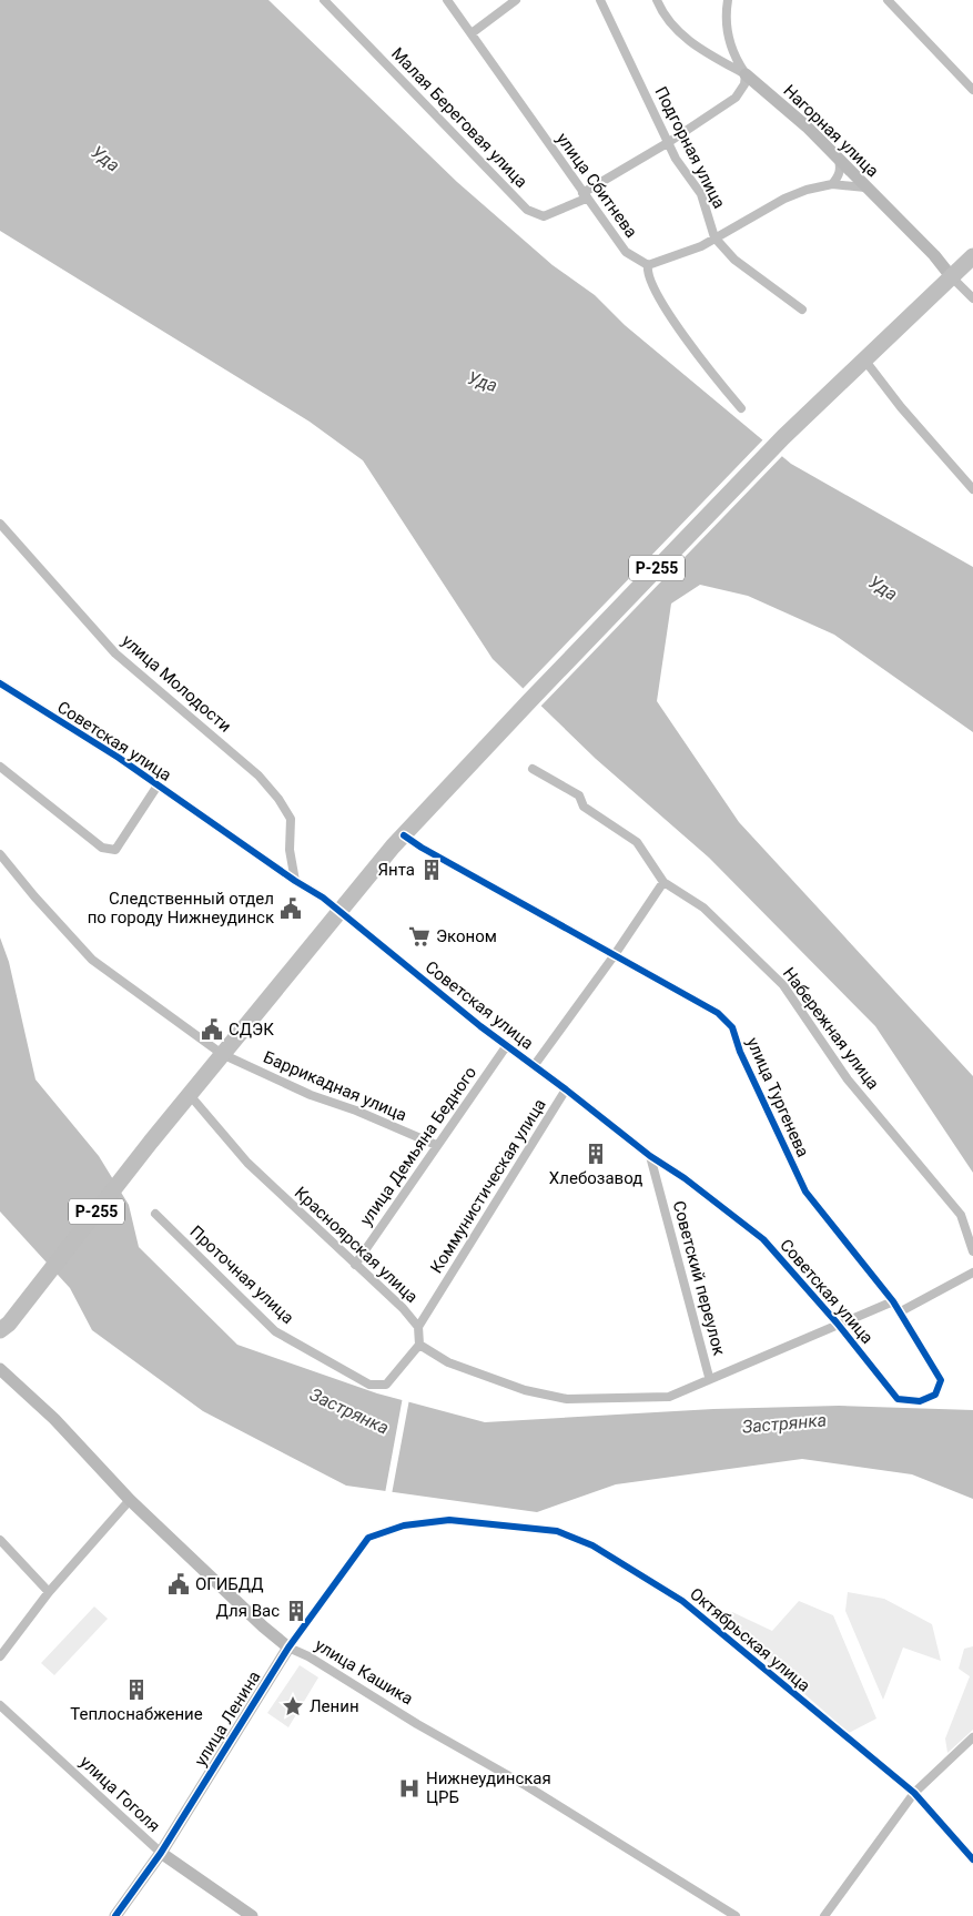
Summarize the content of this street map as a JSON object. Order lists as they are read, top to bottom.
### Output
{
  "streets": {
    "highway": ["Р-255"],
    "street": [
      "Малая Береговая улица",
      "Нагорная улица",
      "Подгорная улица",
      "улица Сбитнева",
      "улица Молодости",
      "Советская улица",
      "Набережная улица",
      "Баррикадная улица",
      "улица Тургенева",
      "улица Демьяна Бедного",
      "Коммунистическая улица",
      "Красноярская улица",
      "Проточная улица",
      "Советский переулок",
      "Октябрьская улица",
      "улица Кашика",
      "улица Ленина",
      "улица Гоголя"
    ]
  },
  "crossings": [
    ["Малая Береговая улица", "Нагорная улица"],
    ["Малая Береговая улица", "Подгорная улица"],
    ["Малая Береговая улица", "улица Сбитнева"],
    ["Нагорная улица", "Р-255"],
    ["Р-255", "Советская улица"],
    ["Р-255", "Баррикадная улица"],
    ["Р-255", "улица Тургенева"],
    ["Р-255", "Красноярская улица"],
    ["улица Молодости", "Советская улица"],
    ["Советская улица", "улица Тургенева"],
    ["Советская улица", "улица Демьяна Бедного"],
    ["Советская улица", "Коммунистическая улица"],
    ["Советская улица", "Советский переулок"],
    ["Баррикадная улица", "улица Демьяна Бедного"],
    ["улица Демьяна Бедного", "Красноярская улица"],
    ["Коммунистическая улица", "Красноярская улица"],
    ["Красноярская улица", "Проточная улица"],
    ["Октябрьская улица", "улица Ленина"],
    ["улица Кашика", "улица Ленина"],
    ["улица Ленина", "улица Гоголя"]
  ],
  "water": ["Уда", "Застрянка"],
  "places": {
    "building": [
      "Янта",
      "Хлебозавод",
      "Для Вас",
      "Теплоснабжение"
    ],
    "public building": ["Следственный отдел по городу Нижнеудинск", "СДЭК", "ОГИБДД"],
    "supermarket": ["Эконом"],
    "place": ["Ленин"],
    "hospital": ["Нижнеудинская ЦРБ"]
  }
}
